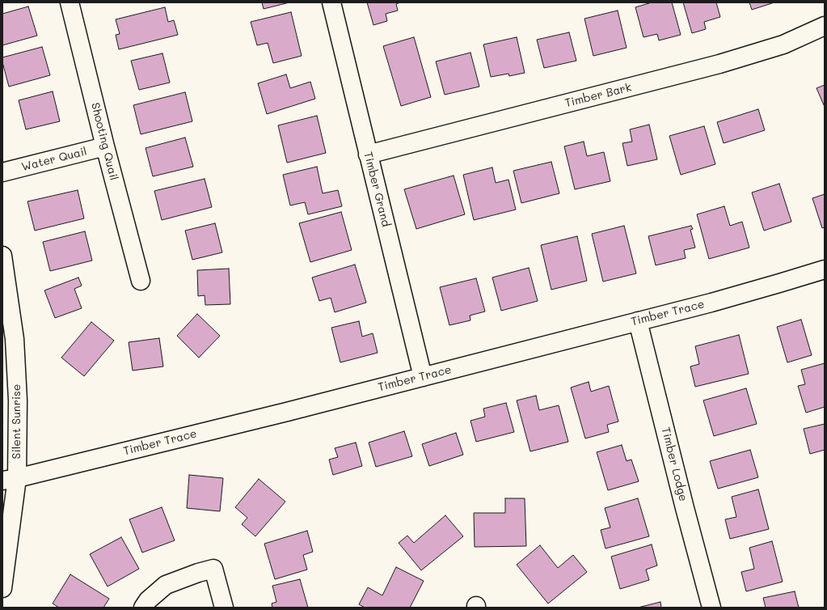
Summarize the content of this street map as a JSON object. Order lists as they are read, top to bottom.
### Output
{
  "streets": {
    "street": [
      "Timber Bark",
      "Shooting Quail",
      "Water Quail",
      "Timber Grand",
      "Timber Trace",
      "Silent Sunrise",
      "Timber Lodge"
    ]
  },
  "crossings": [
    ["Timber Bark", "Timber Grand"],
    ["Shooting Quail", "Water Quail"],
    ["Timber Grand", "Timber Trace"],
    ["Timber Trace", "Silent Sunrise"],
    ["Timber Trace", "Timber Lodge"]
  ]
}
